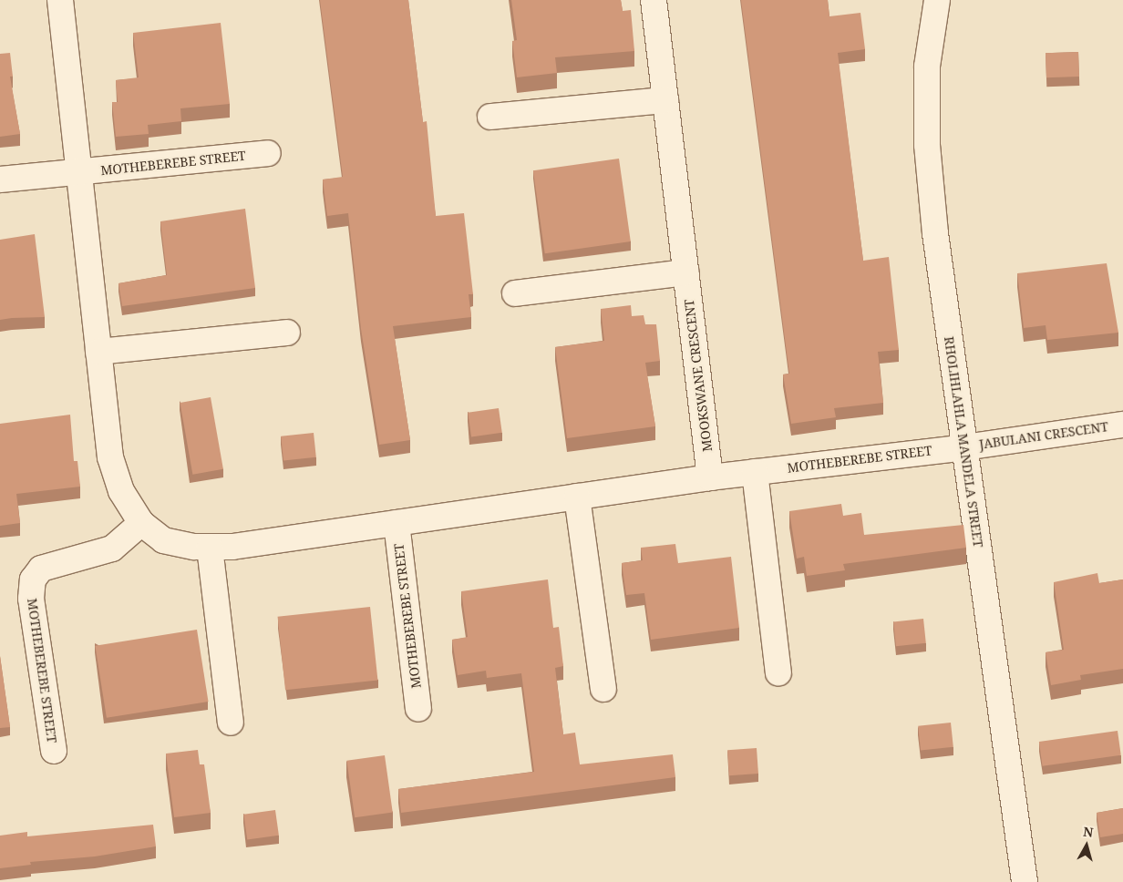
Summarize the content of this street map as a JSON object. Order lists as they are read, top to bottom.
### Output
{
  "streets": {
    "street": [
      "MOTHEBEREBE STREET",
      "MOOKSWANE CRESCENT",
      "JABULANI CRESCENT",
      "RHOLIHLAHLA MANDELA STREET"
    ]
  },
  "crossings": [
    ["MOTHEBEREBE STREET", "MOOKSWANE CRESCENT"],
    ["MOTHEBEREBE STREET", "JABULANI CRESCENT"],
    ["MOTHEBEREBE STREET", "RHOLIHLAHLA MANDELA STREET"],
    ["JABULANI CRESCENT", "RHOLIHLAHLA MANDELA STREET"]
  ],
  "north": "top"
}
